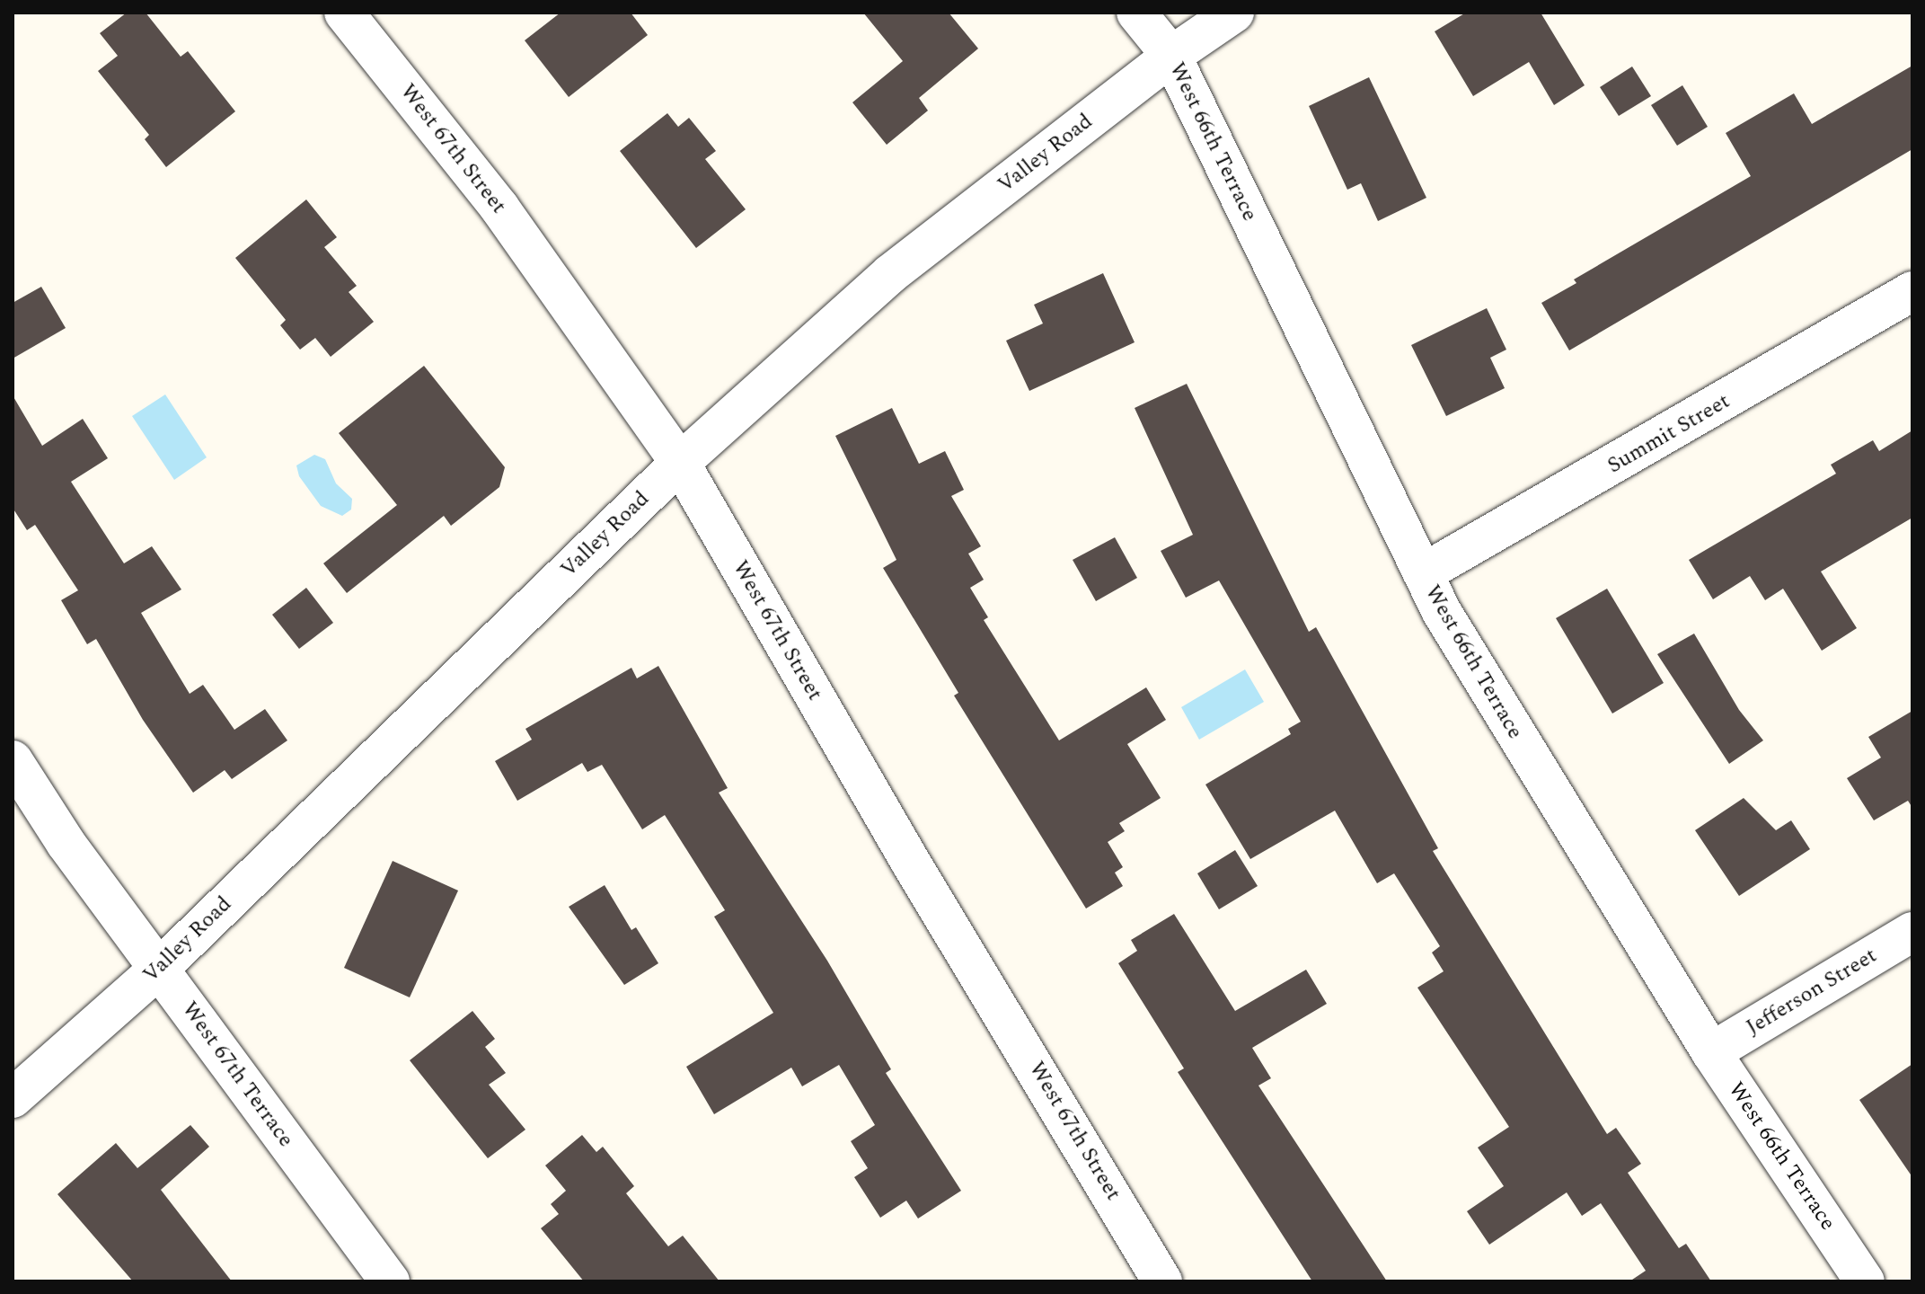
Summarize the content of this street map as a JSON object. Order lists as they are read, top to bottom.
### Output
{
  "streets": {
    "street": [
      "West 66th Terrace",
      "West 67th Street",
      "Valley Road",
      "Summit Street",
      "Jefferson Street",
      "West 67th Terrace"
    ]
  },
  "crossings": [
    ["West 66th Terrace", "Valley Road"],
    ["West 66th Terrace", "Summit Street"],
    ["West 66th Terrace", "Jefferson Street"],
    ["West 67th Street", "Valley Road"],
    ["Valley Road", "West 67th Terrace"]
  ]
}
